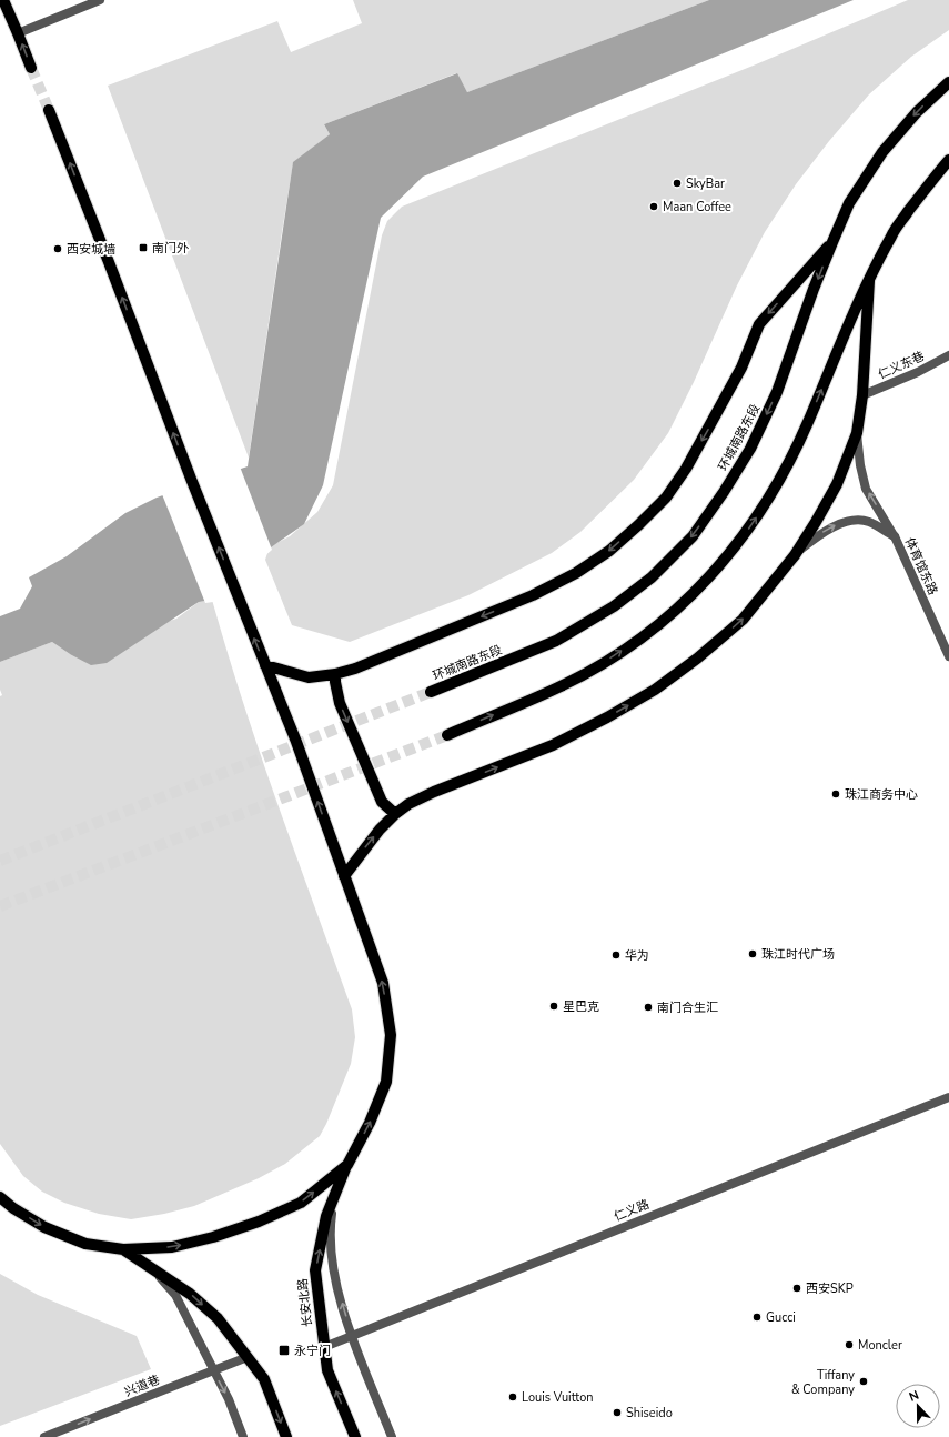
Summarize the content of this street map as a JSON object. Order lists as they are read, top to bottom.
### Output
{
  "streets": {
    "main road": ["环城南路东段", "长安北路"],
    "street": [
      "仁义东巷",
      "体育馆东路",
      "仁义路",
      "兴道巷"
    ]
  },
  "crossings": [
    ["仁义路", "长安北路"]
  ],
  "one_way": ["体育馆东路", "长安北路", "兴道巷"],
  "places": {
    "other": [
      "SkyBar",
      "Maan Coffee",
      "西安城墙",
      "珠江商务中心",
      "珠江时代广场",
      "华为",
      "星巴克",
      "南门合生汇",
      "西安SKP",
      "Gucci",
      "Moncler",
      "Tiffany & Company",
      "Louis Vuitton",
      "Shiseido"
    ],
    "transit": ["南门外", "永宁门"]
  },
  "north": "top"
}
